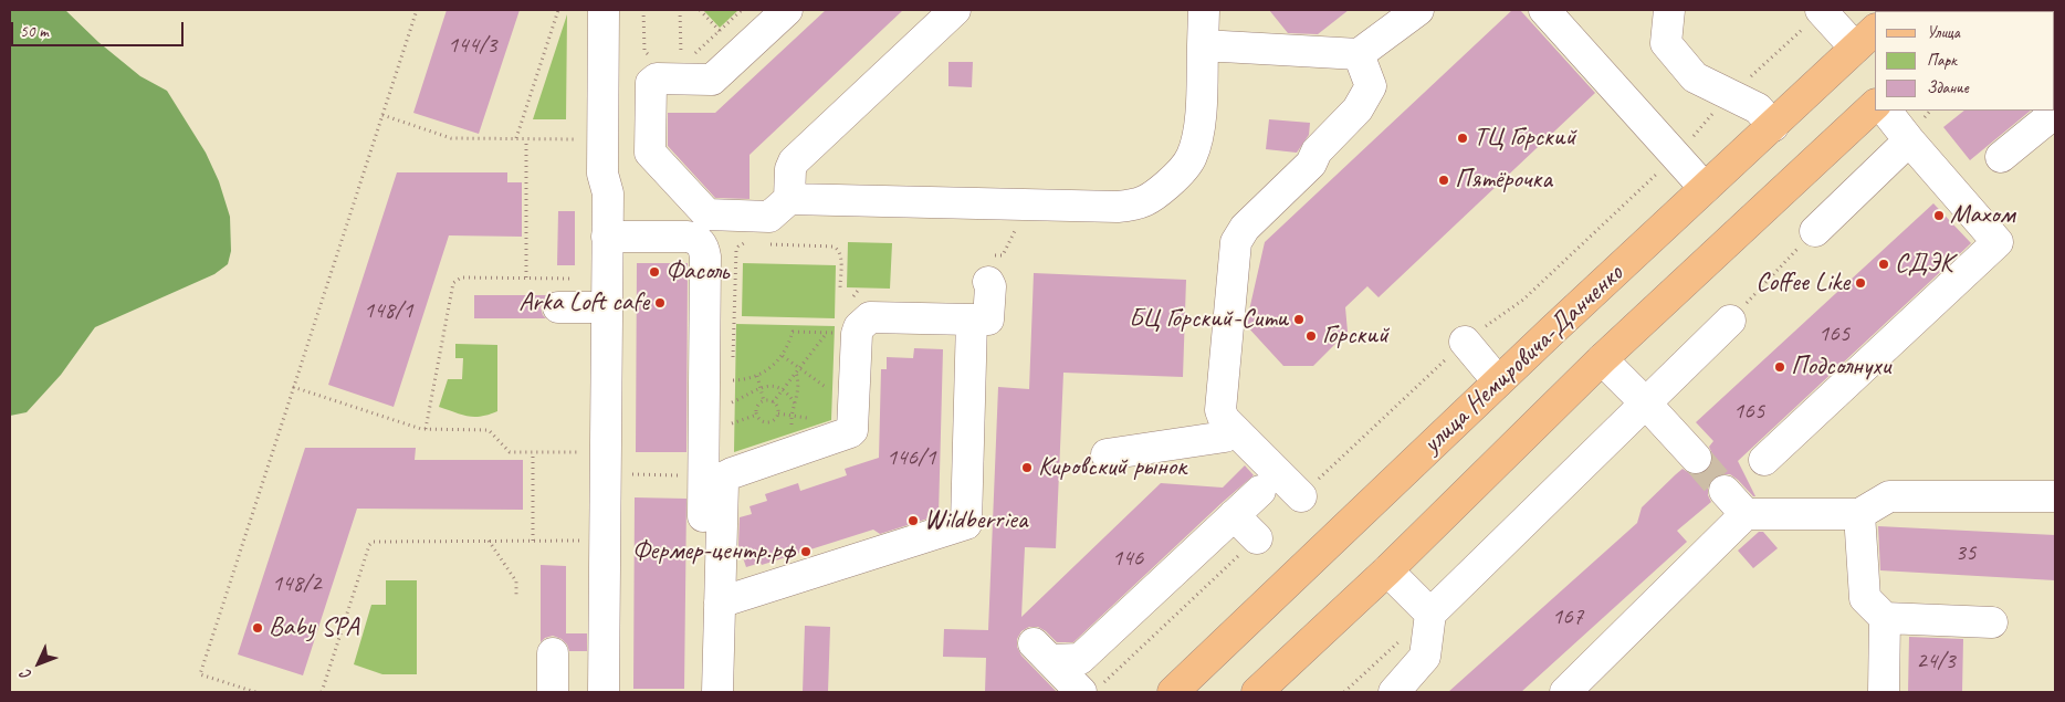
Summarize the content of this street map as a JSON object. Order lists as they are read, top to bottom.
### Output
{
  "streets": {
    "main road": ["улица Немировича-Данченко"]
  },
  "places": [
    "ТЦ Горский",
    "Пятёрочка",
    "Махом",
    "СДЭК",
    "Фасоль",
    "Coffee Like",
    "Arka Loft cafe",
    "БЦ Горский-Сити",
    "Горский",
    "Подсолнухи",
    "Кировский рынок",
    "Wildberriea",
    "Фермер-центр.рф",
    "Baby SPA"
  ],
  "house_numbers": [
    "144/3",
    "148/1",
    "165",
    "165",
    "146/1",
    "35",
    "146",
    "148/2",
    "167",
    "24/3"
  ],
  "legend": ["Улица", "Парк", "Здание"],
  "scale_bar": "50 m",
  "north": "bottom left"
}
